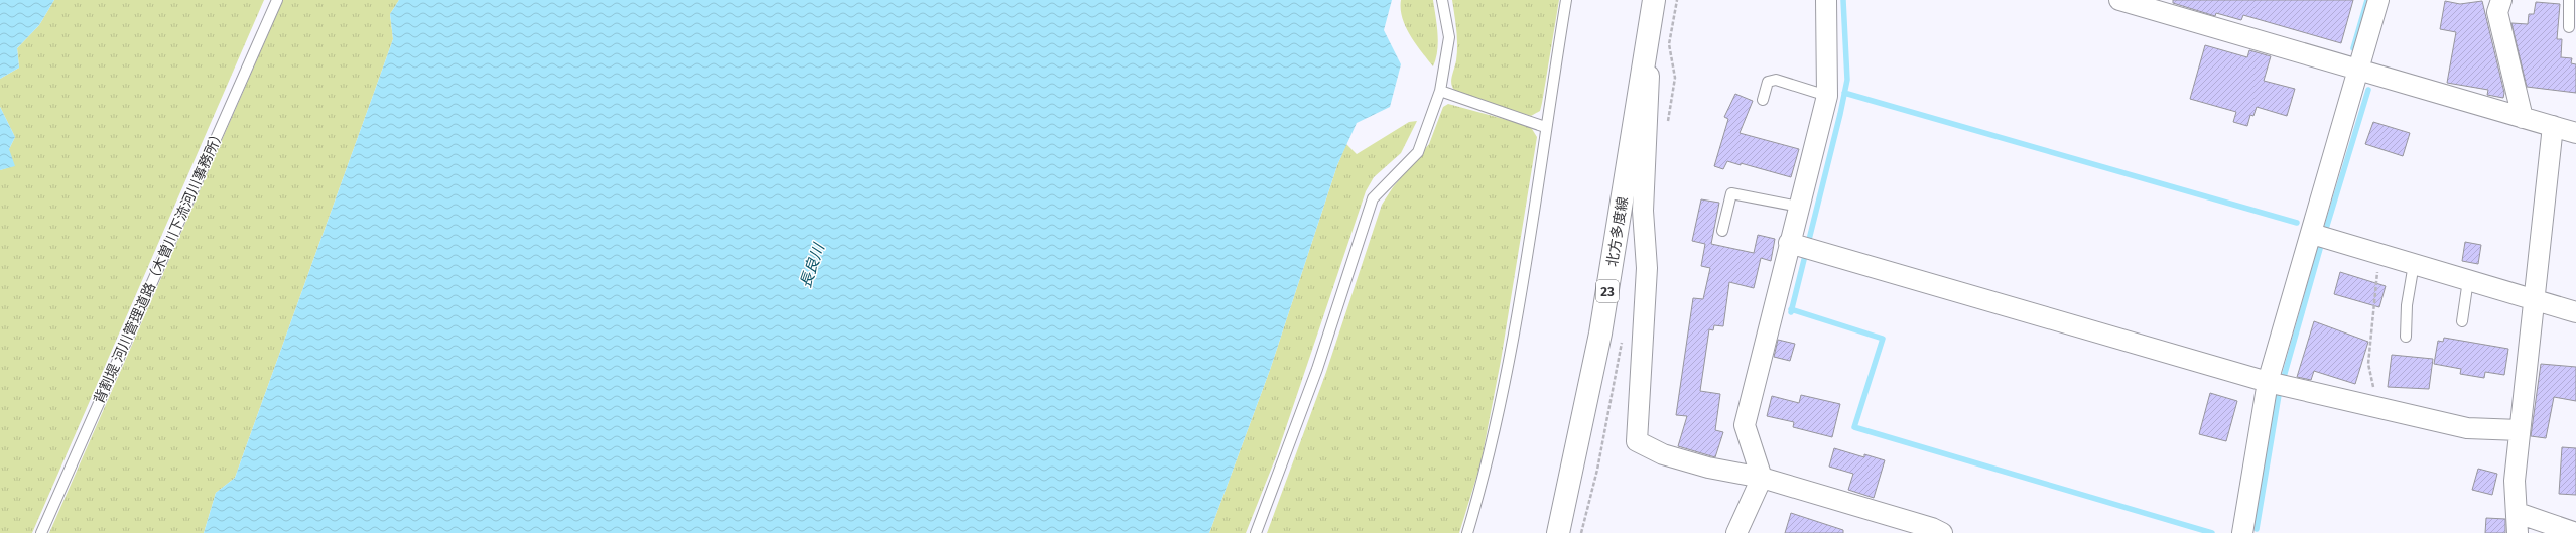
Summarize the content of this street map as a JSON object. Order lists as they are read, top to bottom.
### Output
{
  "streets": {
    "main road": ["北方多度線", "23"],
    "lane": ["背割堤 河川管理道路（木曽川下流河川事務所）"]
  },
  "water": ["長良川"]
}
